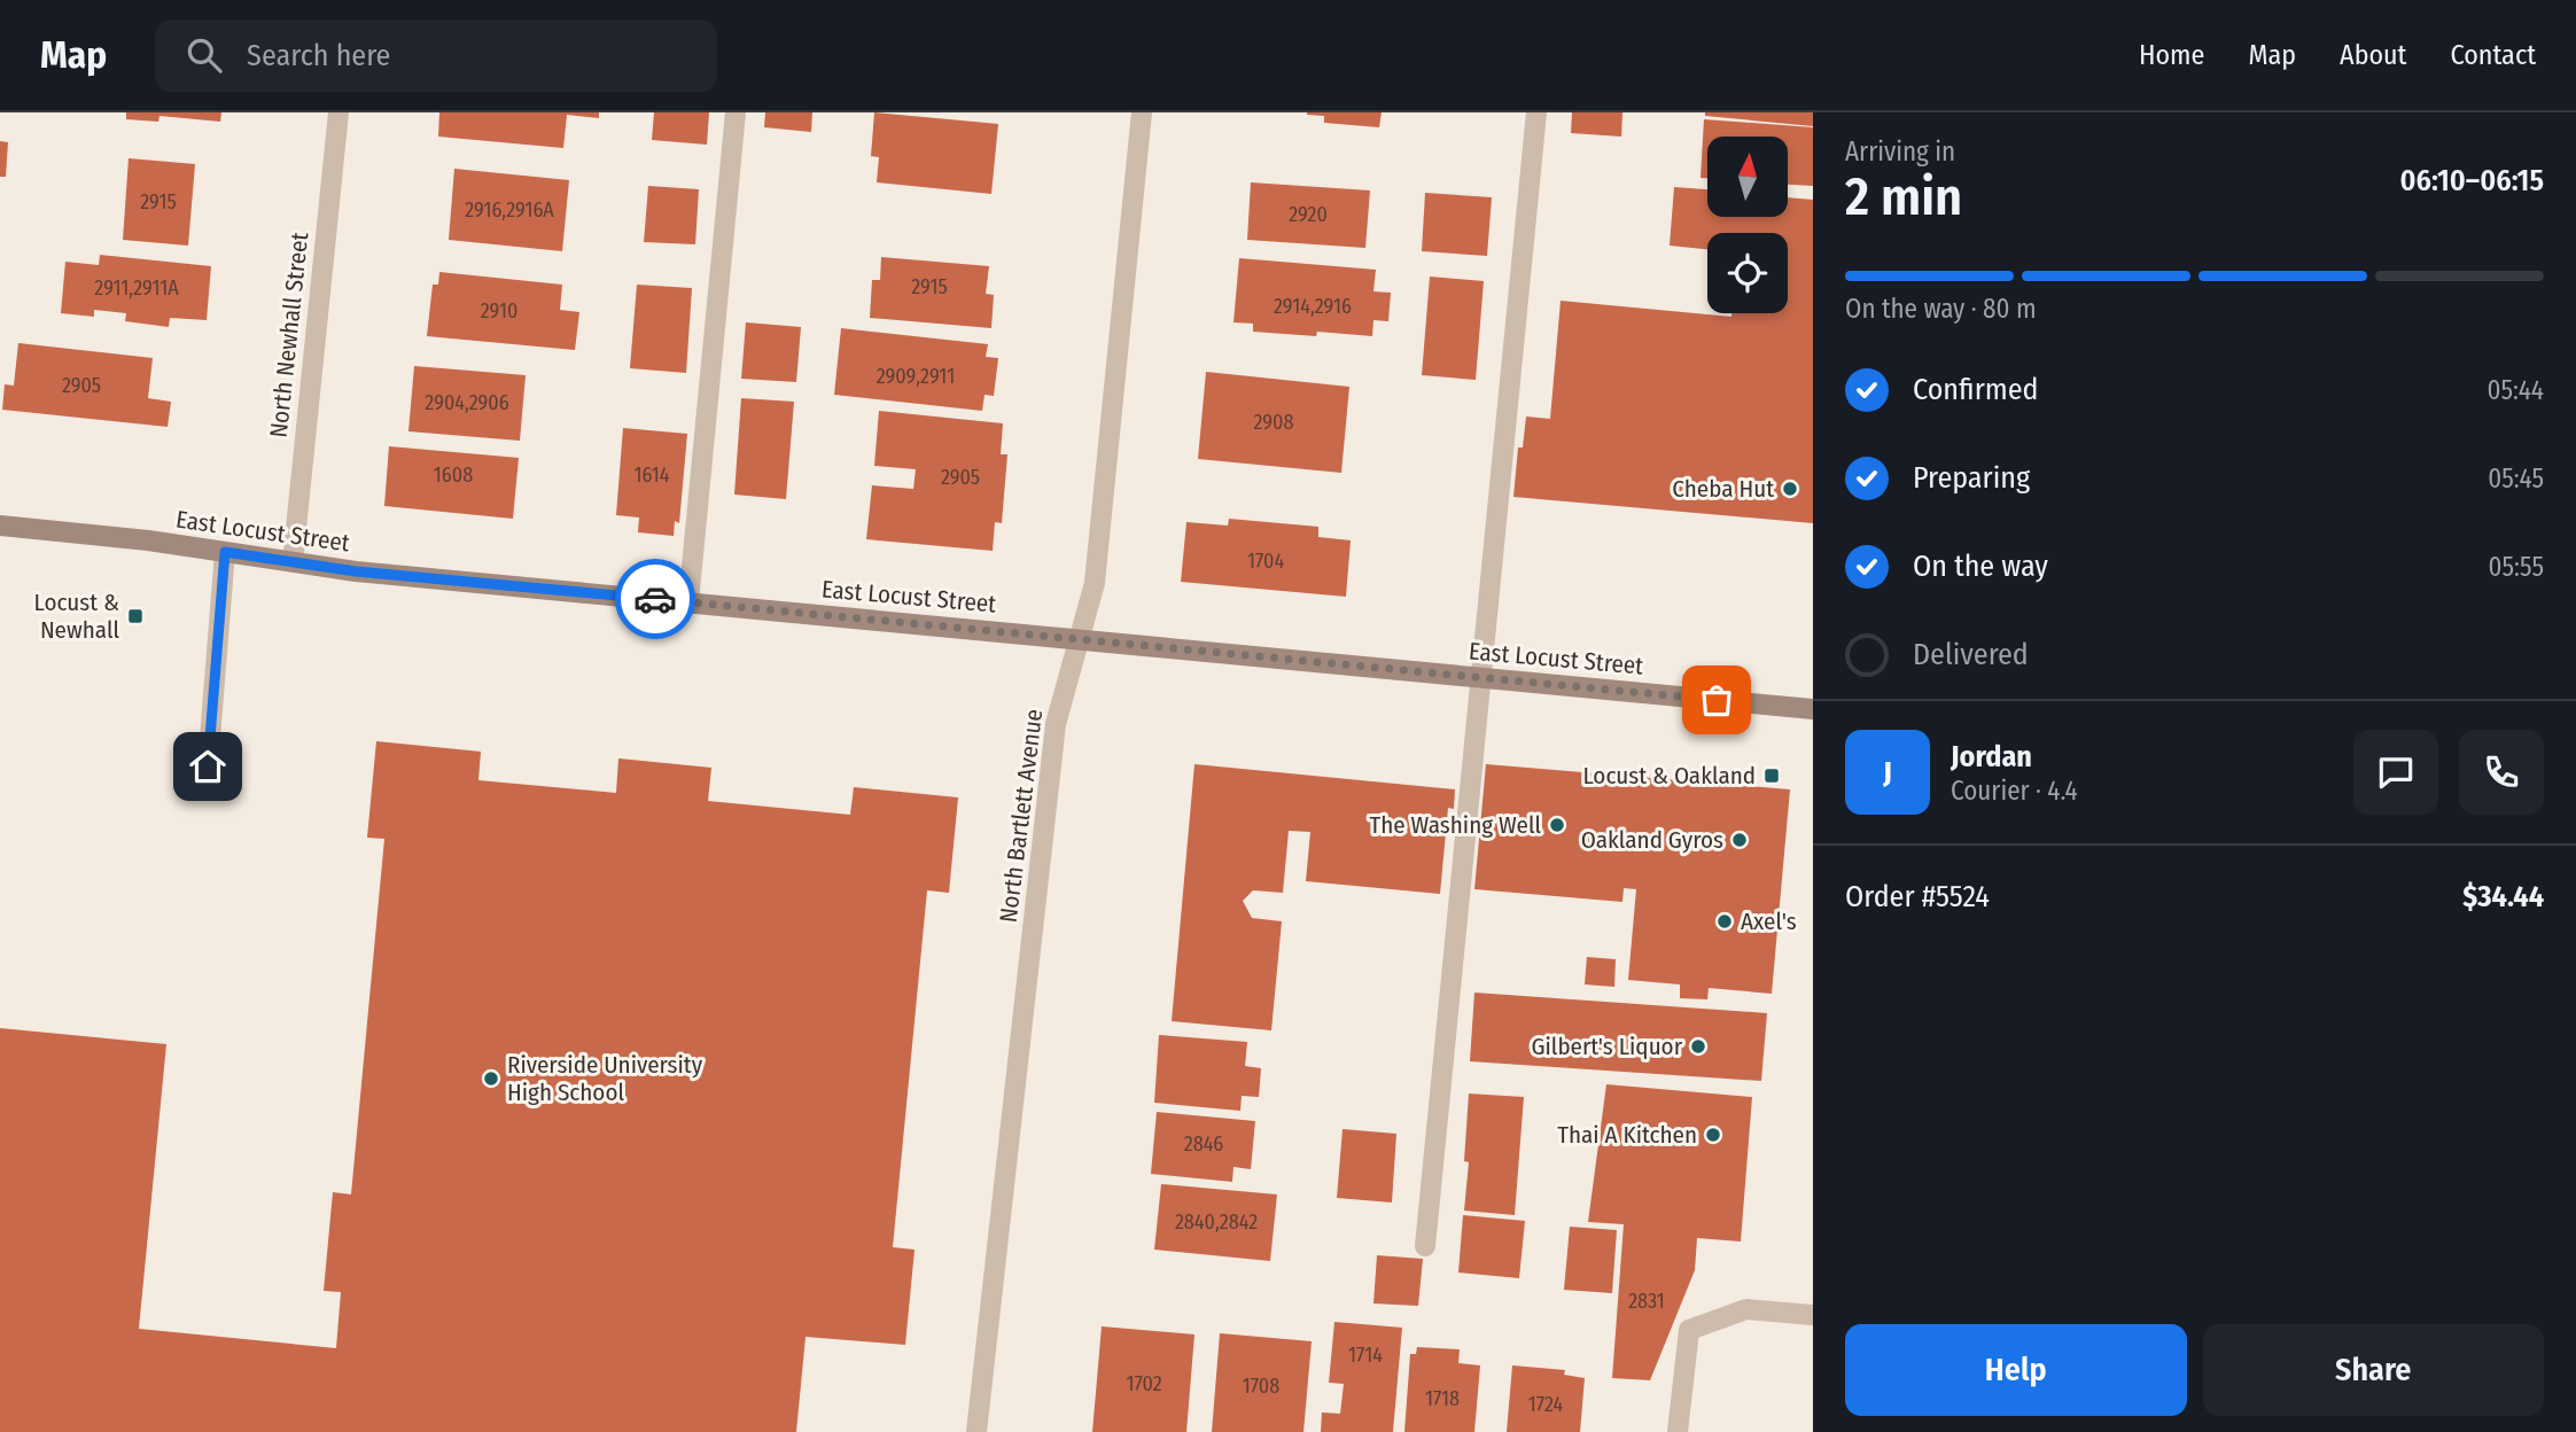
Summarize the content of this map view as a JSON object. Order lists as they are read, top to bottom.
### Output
{
  "streets": {
    "main road": ["East Locust Street"],
    "street": ["North Newhall Street", "North Bartlett Avenue"]
  },
  "crossings": [
    ["North Newhall Street", "East Locust Street"],
    ["East Locust Street", "North Bartlett Avenue"]
  ],
  "places": {
    "other": [
      "Cheba Hut",
      "The Washing Well",
      "Oakland Gyros",
      "Axel's",
      "Gilbert's Liquor",
      "Riverside University High School",
      "Thai A Kitchen"
    ],
    "transit": ["Locust & Newhall", "Locust & Oakland"]
  },
  "house_numbers": [
    "2915",
    "2916,2916A",
    "2920",
    "2915",
    "2911,2911A",
    "2914,2916",
    "2910",
    "2909,2911",
    "2905",
    "2904,2906",
    "2908",
    "1608",
    "1614",
    "2905",
    "1704",
    "2846",
    "2840,2842",
    "2831",
    "1714",
    "1702",
    "1708",
    "1718",
    "1724"
  ],
  "north": "top",
  "page": {
    "header": "Map",
    "search": "Search here",
    "nav": [
      "Home",
      "Map",
      "About",
      "Contact"
    ],
    "heading": ["2 min", "Arriving in", "06:10–06:15"],
    "panel": [
      "Jordan",
      "Courier · 4.4",
      "Order #5524",
      "$34.44"
    ],
    "bar": "On the way · 80 m",
    "list": [
      ["Confirmed", "05:44"],
      ["Preparing", "05:45"],
      ["On the way", "05:55"],
      "Delivered"
    ],
    "round": "J",
    "buttons": ["Help", "Share"]
  }
}
